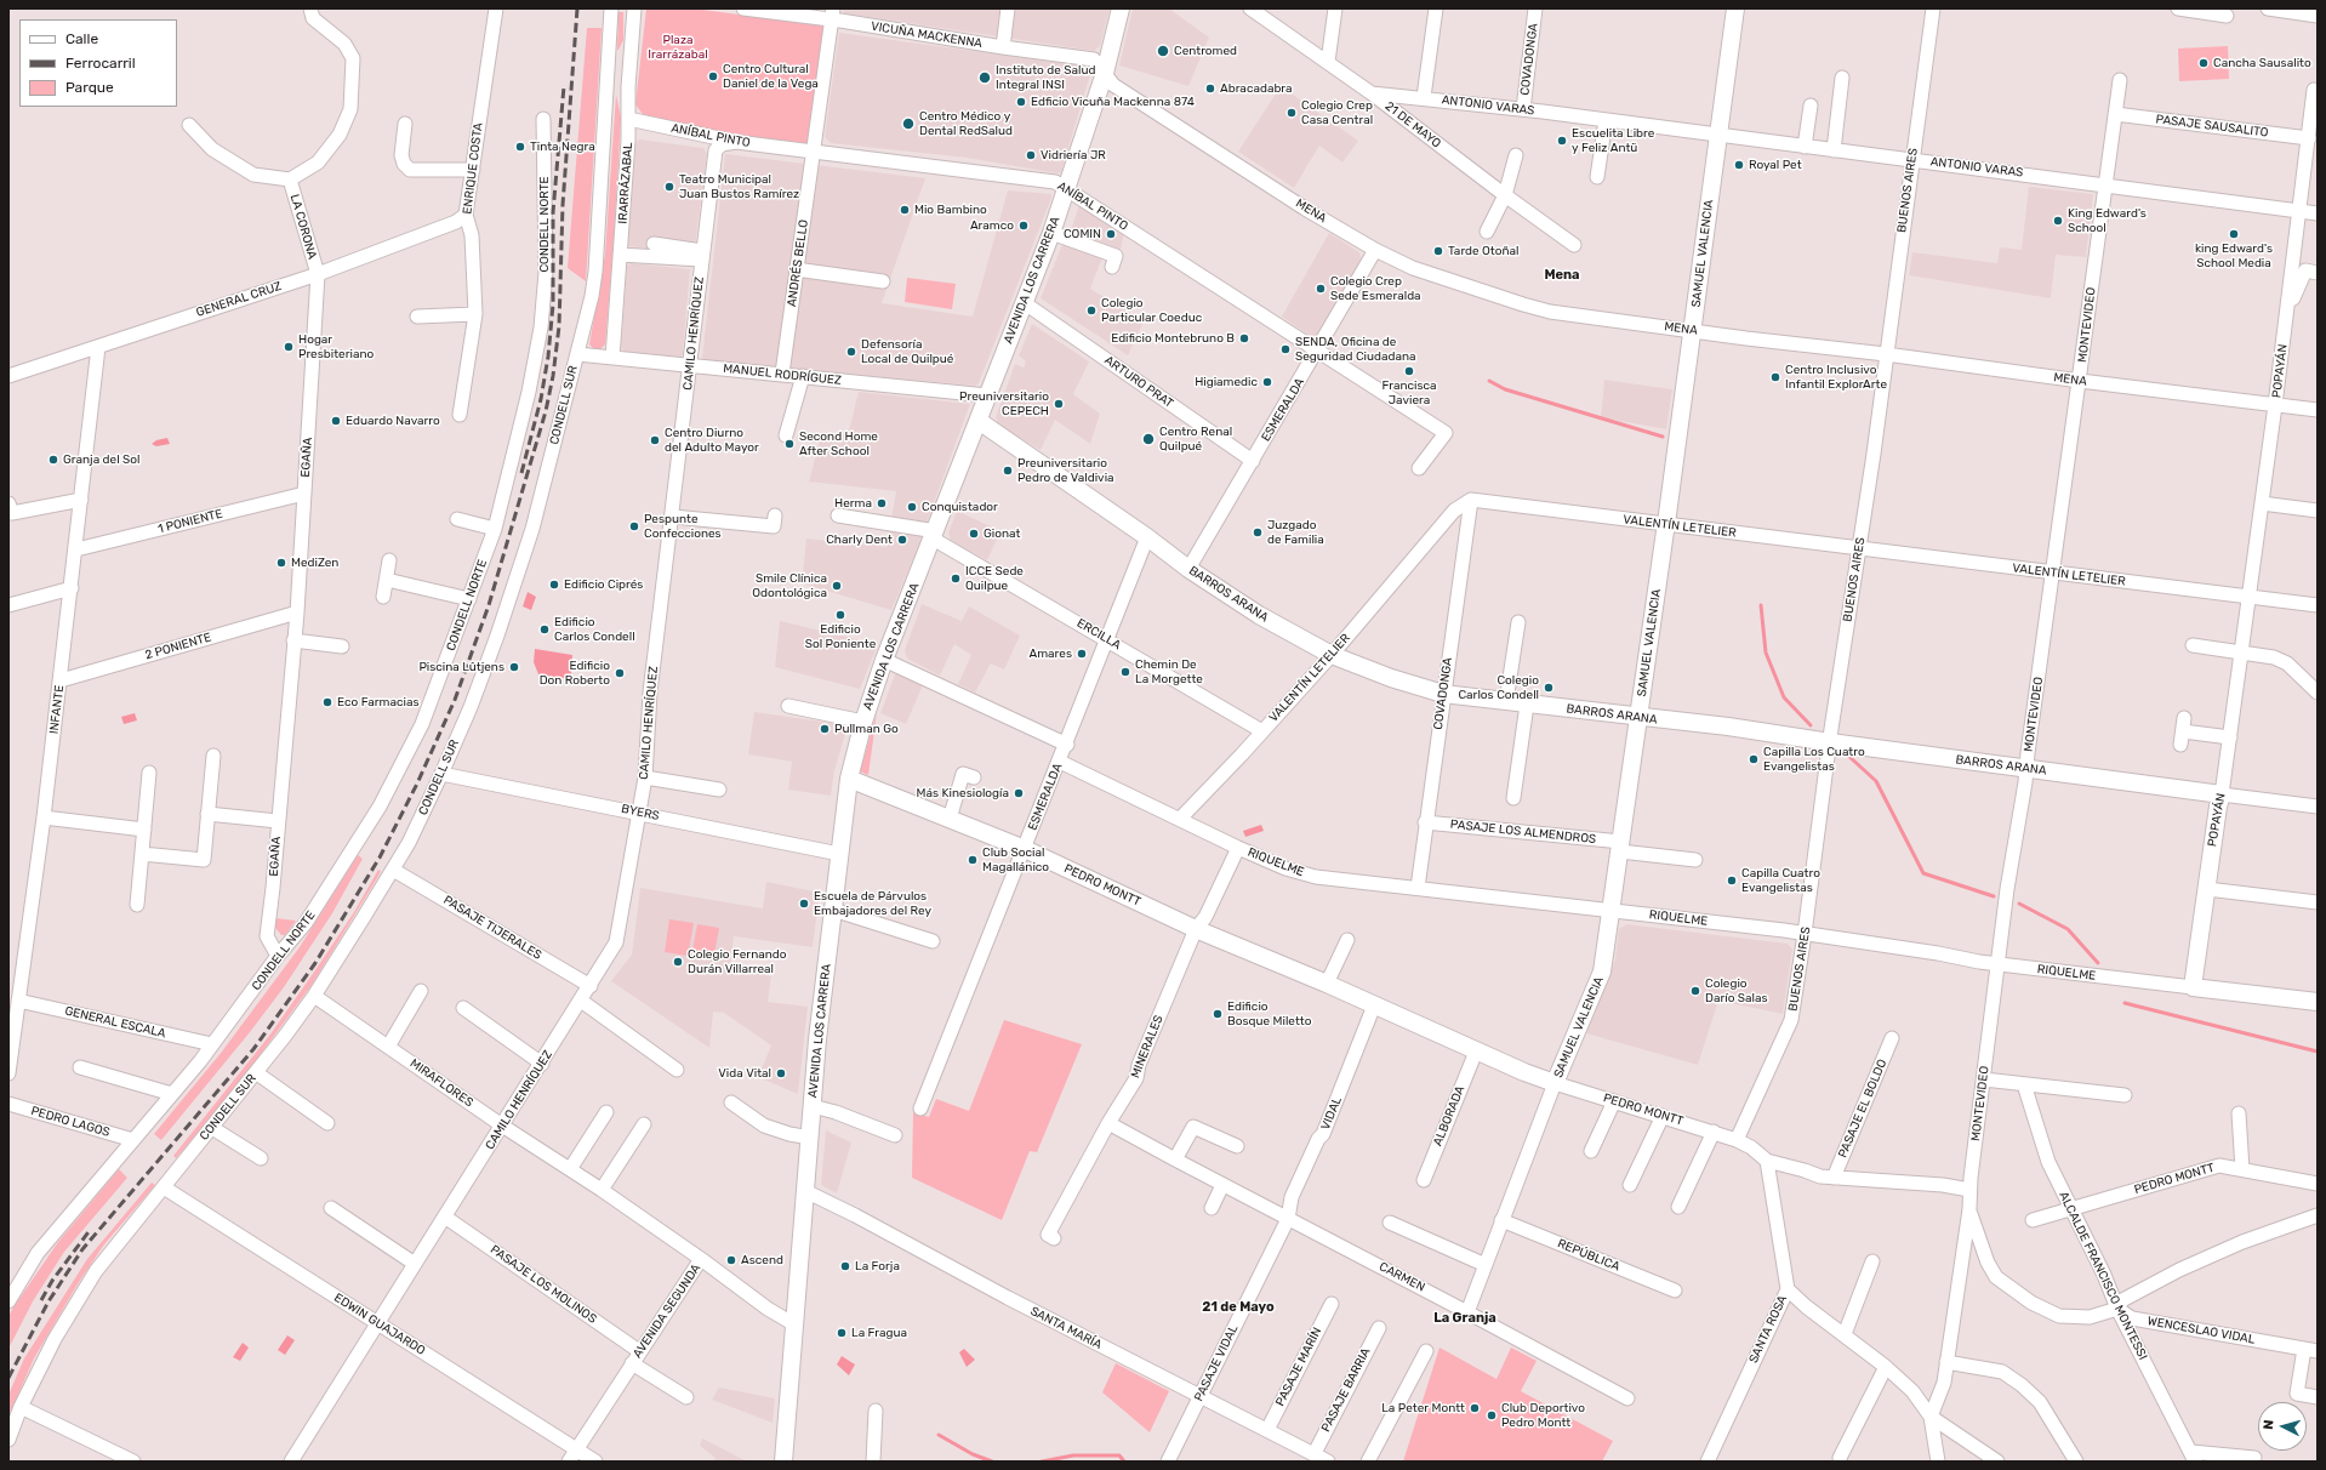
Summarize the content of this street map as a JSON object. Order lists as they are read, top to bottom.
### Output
{
  "streets": {
    "main road": [
      "SAMUEL VALENCIA",
      "AVENIDA LOS CARRERA",
      "POPAYÁN",
      "BARROS ARANA",
      "RIQUELME",
      "PEDRO MONTT"
    ],
    "street": [
      "VICUÑA MACKENNA",
      "COVADONGA",
      "ANTONIO VARAS",
      "21 DE MAYO",
      "PASAJE SAUSALITO",
      "ANÍBAL PINTO",
      "ENRIQUE COSTA",
      "IRARRÁZABAL",
      "BUENOS AIRES",
      "MENA",
      "CONDELL NORTE",
      "LA CORONA",
      "ANDRÉS BELLO",
      "GENERAL CRUZ",
      "MONTEVIDEO",
      "CAMILO HENRÍQUEZ",
      "MANUEL RODRÍGUEZ",
      "ARTURO PRAT",
      "CONDELL SUR",
      "ESMERALDA",
      "EGAÑA",
      "1 PONIENTE",
      "VALENTÍN LETELIER",
      "ERCILLA",
      "2 PONIENTE",
      "INFANTE",
      "BYERS",
      "PASAJE LOS ALMENDROS",
      "PASAJE TIJERALES",
      "GENERAL ESCALA",
      "MINERALES",
      "MIRAFLORES",
      "PASAJE EL BOLDO",
      "VIDAL",
      "ALBORADA",
      "PEDRO LAGOS",
      "REPÚBLICA",
      "ALCALDE FRANCISCO MONTESSI",
      "CARMEN",
      "PASAJE LOS MOLINOS",
      "AVENIDA SEGUNDA",
      "EDWIN GUAJARDO",
      "SANTA MARÍA",
      "SANTA ROSA",
      "WENCESLAO VIDAL",
      "PASAJE VIDAL",
      "PASAJE MARÍN",
      "PASAJE BARRIA"
    ]
  },
  "crossings": [
    ["VICUÑA MACKENNA", "MENA"],
    ["VICUÑA MACKENNA", "ANDRÉS BELLO"],
    ["VICUÑA MACKENNA", "AVENIDA LOS CARRERA"],
    ["COVADONGA", "ANTONIO VARAS"],
    ["COVADONGA", "VALENTÍN LETELIER"],
    ["COVADONGA", "BARROS ARANA"],
    ["COVADONGA", "PASAJE LOS ALMENDROS"],
    ["COVADONGA", "RIQUELME"],
    ["ANTONIO VARAS", "21 DE MAYO"],
    ["ANTONIO VARAS", "BUENOS AIRES"],
    ["ANTONIO VARAS", "SAMUEL VALENCIA"],
    ["ANTONIO VARAS", "MONTEVIDEO"],
    ["ANTONIO VARAS", "POPAYÁN"],
    ["PASAJE SAUSALITO", "MONTEVIDEO"],
    ["PASAJE SAUSALITO", "POPAYÁN"],
    ["ANÍBAL PINTO", "IRARRÁZABAL"],
    ["ANÍBAL PINTO", "ANDRÉS BELLO"],
    ["ANÍBAL PINTO", "AVENIDA LOS CARRERA"],
    ["ANÍBAL PINTO", "CAMILO HENRÍQUEZ"],
    ["ANÍBAL PINTO", "ESMERALDA"],
    ["ENRIQUE COSTA", "GENERAL CRUZ"],
    ["IRARRÁZABAL", "MANUEL RODRÍGUEZ"],
    ["BUENOS AIRES", "MENA"],
    ["BUENOS AIRES", "VALENTÍN LETELIER"],
    ["BUENOS AIRES", "BARROS ARANA"],
    ["BUENOS AIRES", "RIQUELME"],
    ["BUENOS AIRES", "PEDRO MONTT"],
    ["MENA", "SAMUEL VALENCIA"],
    ["MENA", "AVENIDA LOS CARRERA"],
    ["MENA", "MONTEVIDEO"],
    ["MENA", "POPAYÁN"],
    ["MENA", "ESMERALDA"],
    ["CONDELL NORTE", "EGAÑA"],
    ["CONDELL NORTE", "GENERAL ESCALA"],
    ["CONDELL NORTE", "PEDRO LAGOS"],
    ["LA CORONA", "GENERAL CRUZ"],
    ["LA CORONA", "EGAÑA"],
    ["SAMUEL VALENCIA", "VALENTÍN LETELIER"],
    ["SAMUEL VALENCIA", "BARROS ARANA"],
    ["SAMUEL VALENCIA", "PASAJE LOS ALMENDROS"],
    ["SAMUEL VALENCIA", "RIQUELME"],
    ["SAMUEL VALENCIA", "PEDRO MONTT"],
    ["SAMUEL VALENCIA", "REPÚBLICA"],
    ["SAMUEL VALENCIA", "CARMEN"],
    ["ANDRÉS BELLO", "MANUEL RODRÍGUEZ"],
    ["AVENIDA LOS CARRERA", "MANUEL RODRÍGUEZ"],
    ["AVENIDA LOS CARRERA", "ARTURO PRAT"],
    ["AVENIDA LOS CARRERA", "BARROS ARANA"],
    ["AVENIDA LOS CARRERA", "ERCILLA"],
    ["AVENIDA LOS CARRERA", "BYERS"],
    ["AVENIDA LOS CARRERA", "PEDRO MONTT"],
    ["AVENIDA LOS CARRERA", "MIRAFLORES"],
    ["AVENIDA LOS CARRERA", "SANTA MARÍA"],
    ["GENERAL CRUZ", "EGAÑA"],
    ["GENERAL CRUZ", "INFANTE"],
    ["MONTEVIDEO", "VALENTÍN LETELIER"],
    ["MONTEVIDEO", "BARROS ARANA"],
    ["MONTEVIDEO", "RIQUELME"],
    ["MONTEVIDEO", "PEDRO MONTT"],
    ["CAMILO HENRÍQUEZ", "MANUEL RODRÍGUEZ"],
    ["CAMILO HENRÍQUEZ", "BYERS"],
    ["CAMILO HENRÍQUEZ", "PASAJE TIJERALES"],
    ["CAMILO HENRÍQUEZ", "MIRAFLORES"],
    ["CAMILO HENRÍQUEZ", "PASAJE LOS MOLINOS"],
    ["CAMILO HENRÍQUEZ", "EDWIN GUAJARDO"],
    ["POPAYÁN", "VALENTÍN LETELIER"],
    ["POPAYÁN", "BARROS ARANA"],
    ["POPAYÁN", "RIQUELME"],
    ["MANUEL RODRÍGUEZ", "CONDELL SUR"],
    ["ARTURO PRAT", "ESMERALDA"],
    ["CONDELL SUR", "BYERS"],
    ["CONDELL SUR", "PASAJE TIJERALES"],
    ["CONDELL SUR", "MIRAFLORES"],
    ["CONDELL SUR", "EDWIN GUAJARDO"],
    ["ESMERALDA", "BARROS ARANA"],
    ["ESMERALDA", "ERCILLA"],
    ["ESMERALDA", "RIQUELME"],
    ["ESMERALDA", "PEDRO MONTT"],
    ["EGAÑA", "1 PONIENTE"],
    ["EGAÑA", "2 PONIENTE"],
    ["1 PONIENTE", "INFANTE"],
    ["VALENTÍN LETELIER", "BARROS ARANA"],
    ["VALENTÍN LETELIER", "ERCILLA"],
    ["VALENTÍN LETELIER", "RIQUELME"],
    ["2 PONIENTE", "INFANTE"],
    ["INFANTE", "GENERAL ESCALA"],
    ["RIQUELME", "MINERALES"],
    ["PEDRO MONTT", "MINERALES"],
    ["PEDRO MONTT", "PASAJE EL BOLDO"],
    ["PEDRO MONTT", "VIDAL"],
    ["PEDRO MONTT", "ALBORADA"],
    ["PEDRO MONTT", "ALCALDE FRANCISCO MONTESSI"],
    ["PEDRO MONTT", "SANTA ROSA"],
    ["MINERALES", "CARMEN"],
    ["MIRAFLORES", "AVENIDA SEGUNDA"],
    ["VIDAL", "CARMEN"],
    ["VIDAL", "PASAJE VIDAL"],
    ["ALCALDE FRANCISCO MONTESSI", "WENCESLAO VIDAL"],
    ["CARMEN", "PASAJE VIDAL"],
    ["PASAJE LOS MOLINOS", "AVENIDA SEGUNDA"],
    ["AVENIDA SEGUNDA", "EDWIN GUAJARDO"],
    ["SANTA MARÍA", "PASAJE VIDAL"],
    ["SANTA MARÍA", "PASAJE MARÍN"],
    ["SANTA MARÍA", "PASAJE BARRIA"]
  ],
  "districts": ["Mena", "21 de Mayo", "La Granja"],
  "parks": ["Plaza Irarrázabal"],
  "places": [
    "Centromed",
    "Cancha Sausalito",
    "Centro Cultural Daniel de la Vega",
    "Instituto de Salud Integral INSI",
    "Abracadabra",
    "Edficio Vicuña Mackenna 874",
    "Colegio Crep Casa Central",
    "Centro Médico y Dental RedSalud",
    "Escuelita Libre y Feliz Antü",
    "Tinta Negra",
    "Vidriería JR",
    "Royal Pet",
    "Teatro Municipal Juan Bustos Ramírez",
    "Mio Bambino",
    "King Edward's School",
    "Aramco",
    "COMIN",
    "king Edward's School Media",
    "Tarde Otoñal",
    "Colegio Crep Sede Esmeralda",
    "Colegio Particular Coeduc",
    "Edificio Montebruno B",
    "Hogar Presbiteriano",
    "SENDA, Oficina de Seguridad Ciudadana",
    "Defensoría Local de Quilpué",
    "Francisca Javiera",
    "Centro Inclusivo Infantil ExplorArte",
    "Higiamedic",
    "Preuniversitario CEPECH",
    "Eduardo Navarro",
    "Centro Renal Quilpué",
    "Centro Diurno del Adulto Mayor",
    "Second Home After School",
    "Granja del Sol",
    "Preuniversitario Pedro de Valdivia",
    "Herma",
    "Conquistador",
    "Pespunte Confecciones",
    "Juzgado de Familia",
    "Gionat",
    "Charly Dent",
    "MediZen",
    "ICCE Sede Quilpue",
    "Edificio Ciprés",
    "Smile Clínica Odontológica",
    "Edificio Sol Poniente",
    "Edificio Carlos Condell",
    "Amares",
    "Piscina Lûtjens",
    "Chemin De La Morgette",
    "Edificio Don Roberto",
    "Colegio Carlos Condell",
    "Eco Farmacias",
    "Pullman Go",
    "Capilla Los Cuatro Evangelistas",
    "Más Kinesiología",
    "Club Social Magallánico",
    "Capilla Cuatro Evangelistas",
    "Escuela de Párvulos Embajadores del Rey",
    "Colegio Fernando Durán Villarreal",
    "Colegio Darío Salas",
    "Edificio Bosque Miletto",
    "Vida Vital",
    "Ascend",
    "La Forja",
    "La Fragua",
    "La Peter Montt",
    "Club Deportivo Pedro Montt"
  ],
  "legend": ["Calle", "Ferrocarril", "Parque"],
  "north": "left"
}
